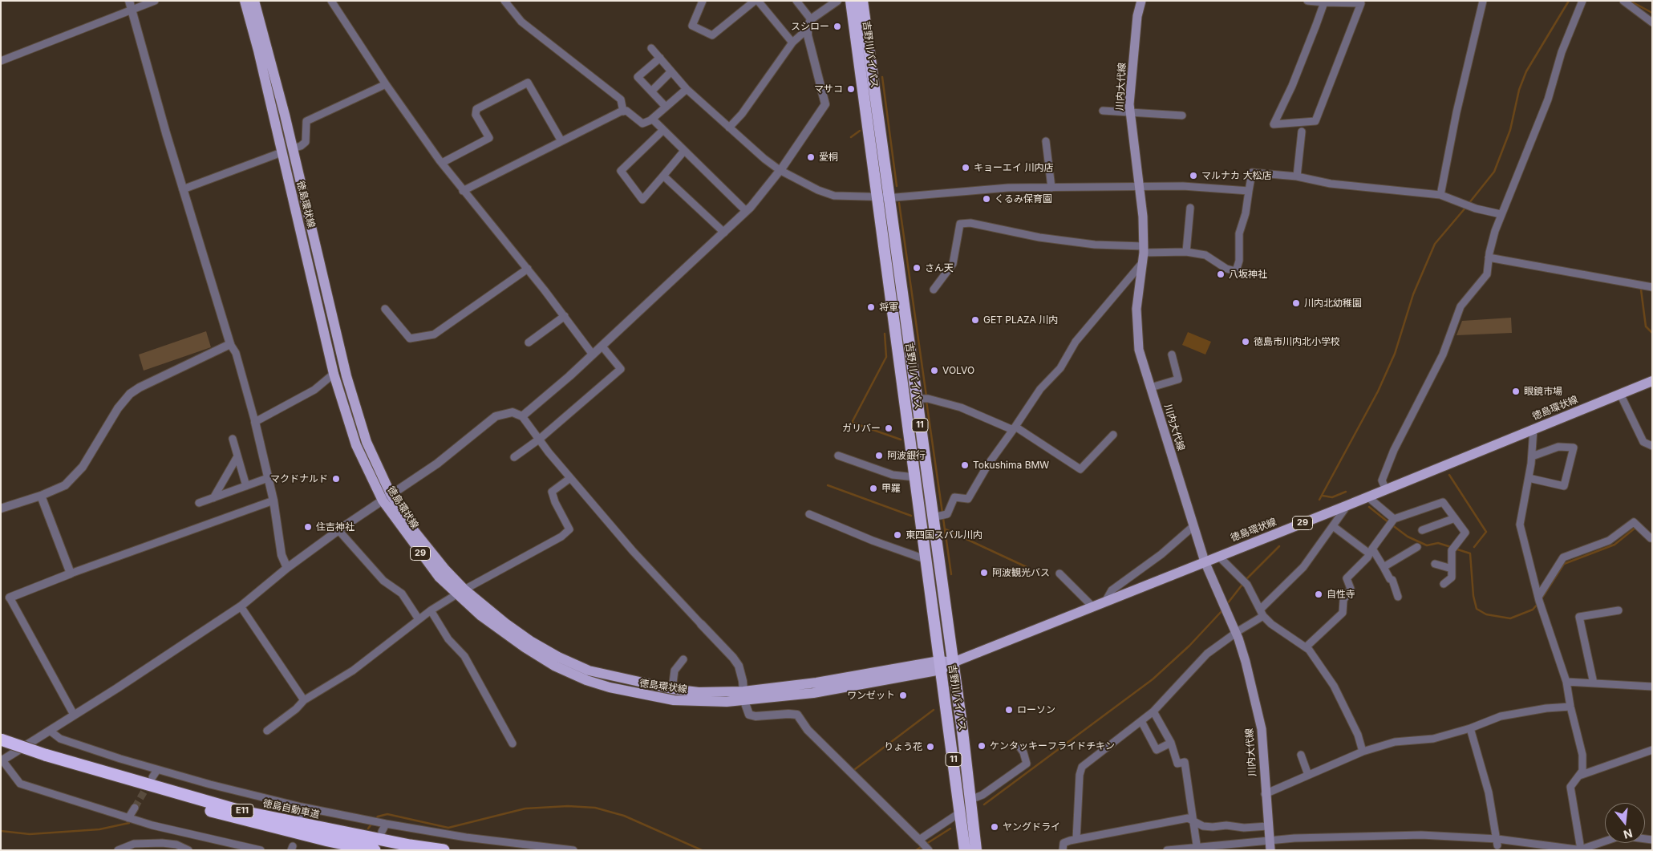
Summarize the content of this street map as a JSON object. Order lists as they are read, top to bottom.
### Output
{
  "streets": {
    "highway": [
      "吉野川バイパス",
      "11",
      "徳島自動車道",
      "E11"
    ],
    "main road": ["川内大代線", "徳島環状線", "29"]
  },
  "crossings": [
    ["吉野川バイパス", "徳島環状線"],
    ["川内大代線", "徳島環状線"]
  ],
  "places": [
    "スシロー",
    "マサコ",
    "愛桐",
    "キョーエイ 川内店",
    "マルナカ 大松店",
    "くるみ保育園",
    "さん天",
    "八坂神社",
    "川内北幼稚園",
    "将軍",
    "GET PLAZA 川内",
    "徳島市川内北小学校",
    "VOLVO",
    "眼鏡市場",
    "ガリバー",
    "阿波銀行",
    "Tokushima BMW",
    "マクドナルド",
    "甲羅",
    "住吉神社",
    "東四国スバル川内",
    "阿波観光バス",
    "自性寺",
    "ワンゼット",
    "ローソン",
    "ケンタッキーフライドチキン",
    "りょう花",
    "ヤングドライ"
  ],
  "north": "bottom"
}
